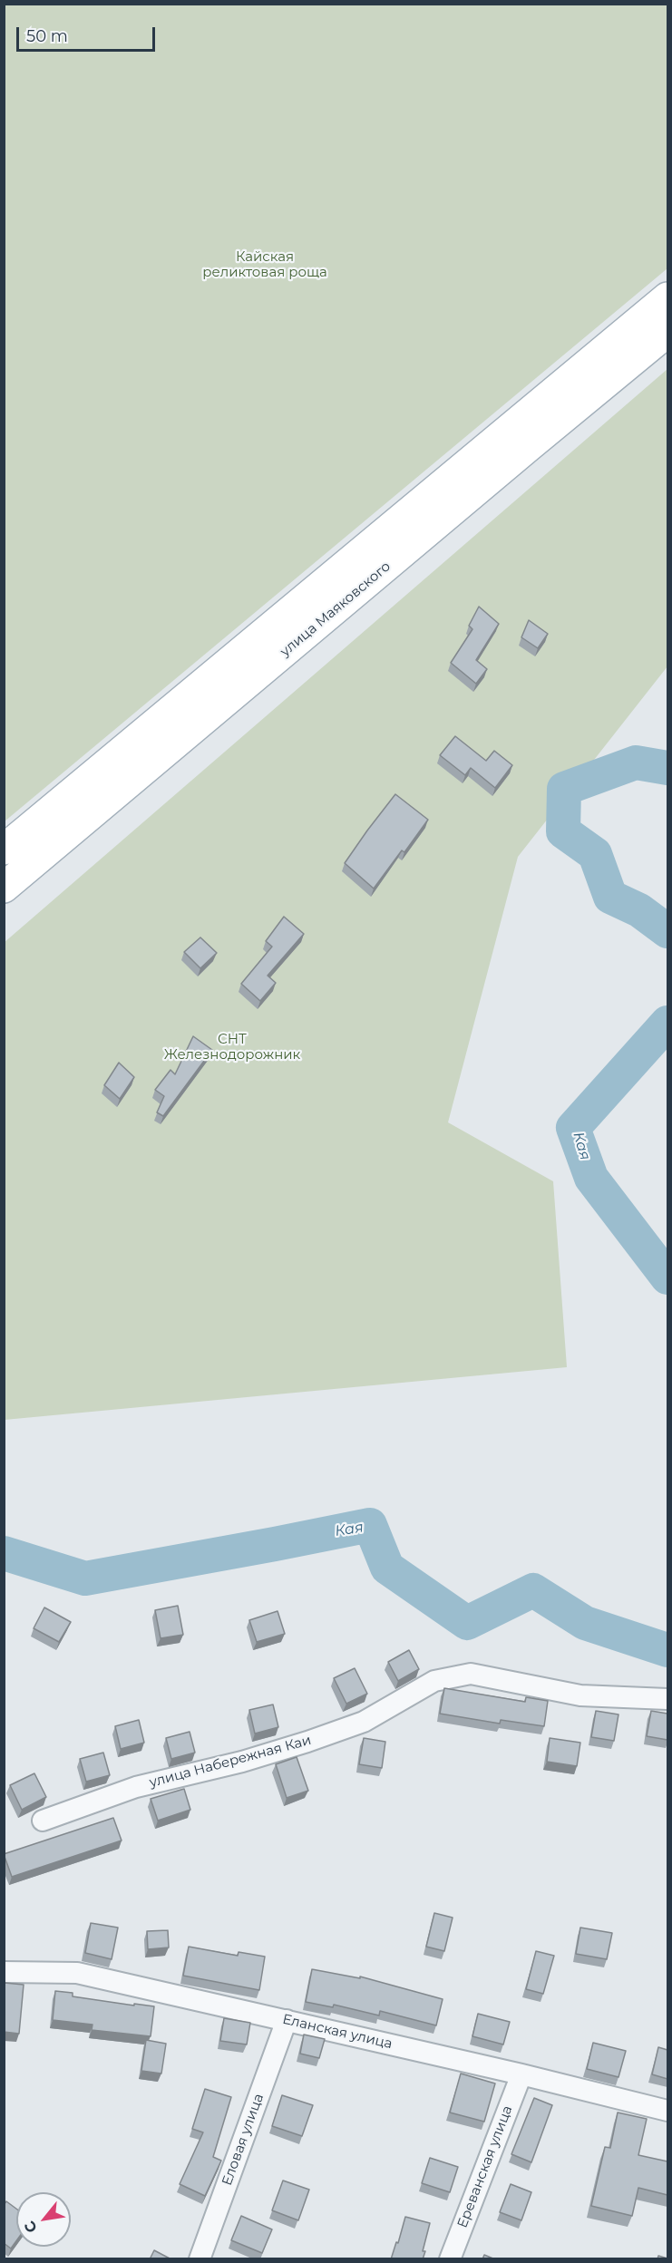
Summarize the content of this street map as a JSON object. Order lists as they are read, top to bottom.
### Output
{
  "streets": {
    "main road": ["улица Маяковского"],
    "street": [
      "улица Набережная Каи",
      "Еланская улица",
      "Еловая улица",
      "Ереванская улица"
    ]
  },
  "crossings": [
    ["Еланская улица", "Еловая улица"],
    ["Еланская улица", "Ереванская улица"]
  ],
  "water": ["Кая"],
  "parks": ["Кайская реликтовая роща", "СНТ Железнодорожник"],
  "scale_bar": "50 m",
  "north": "bottom left"
}
